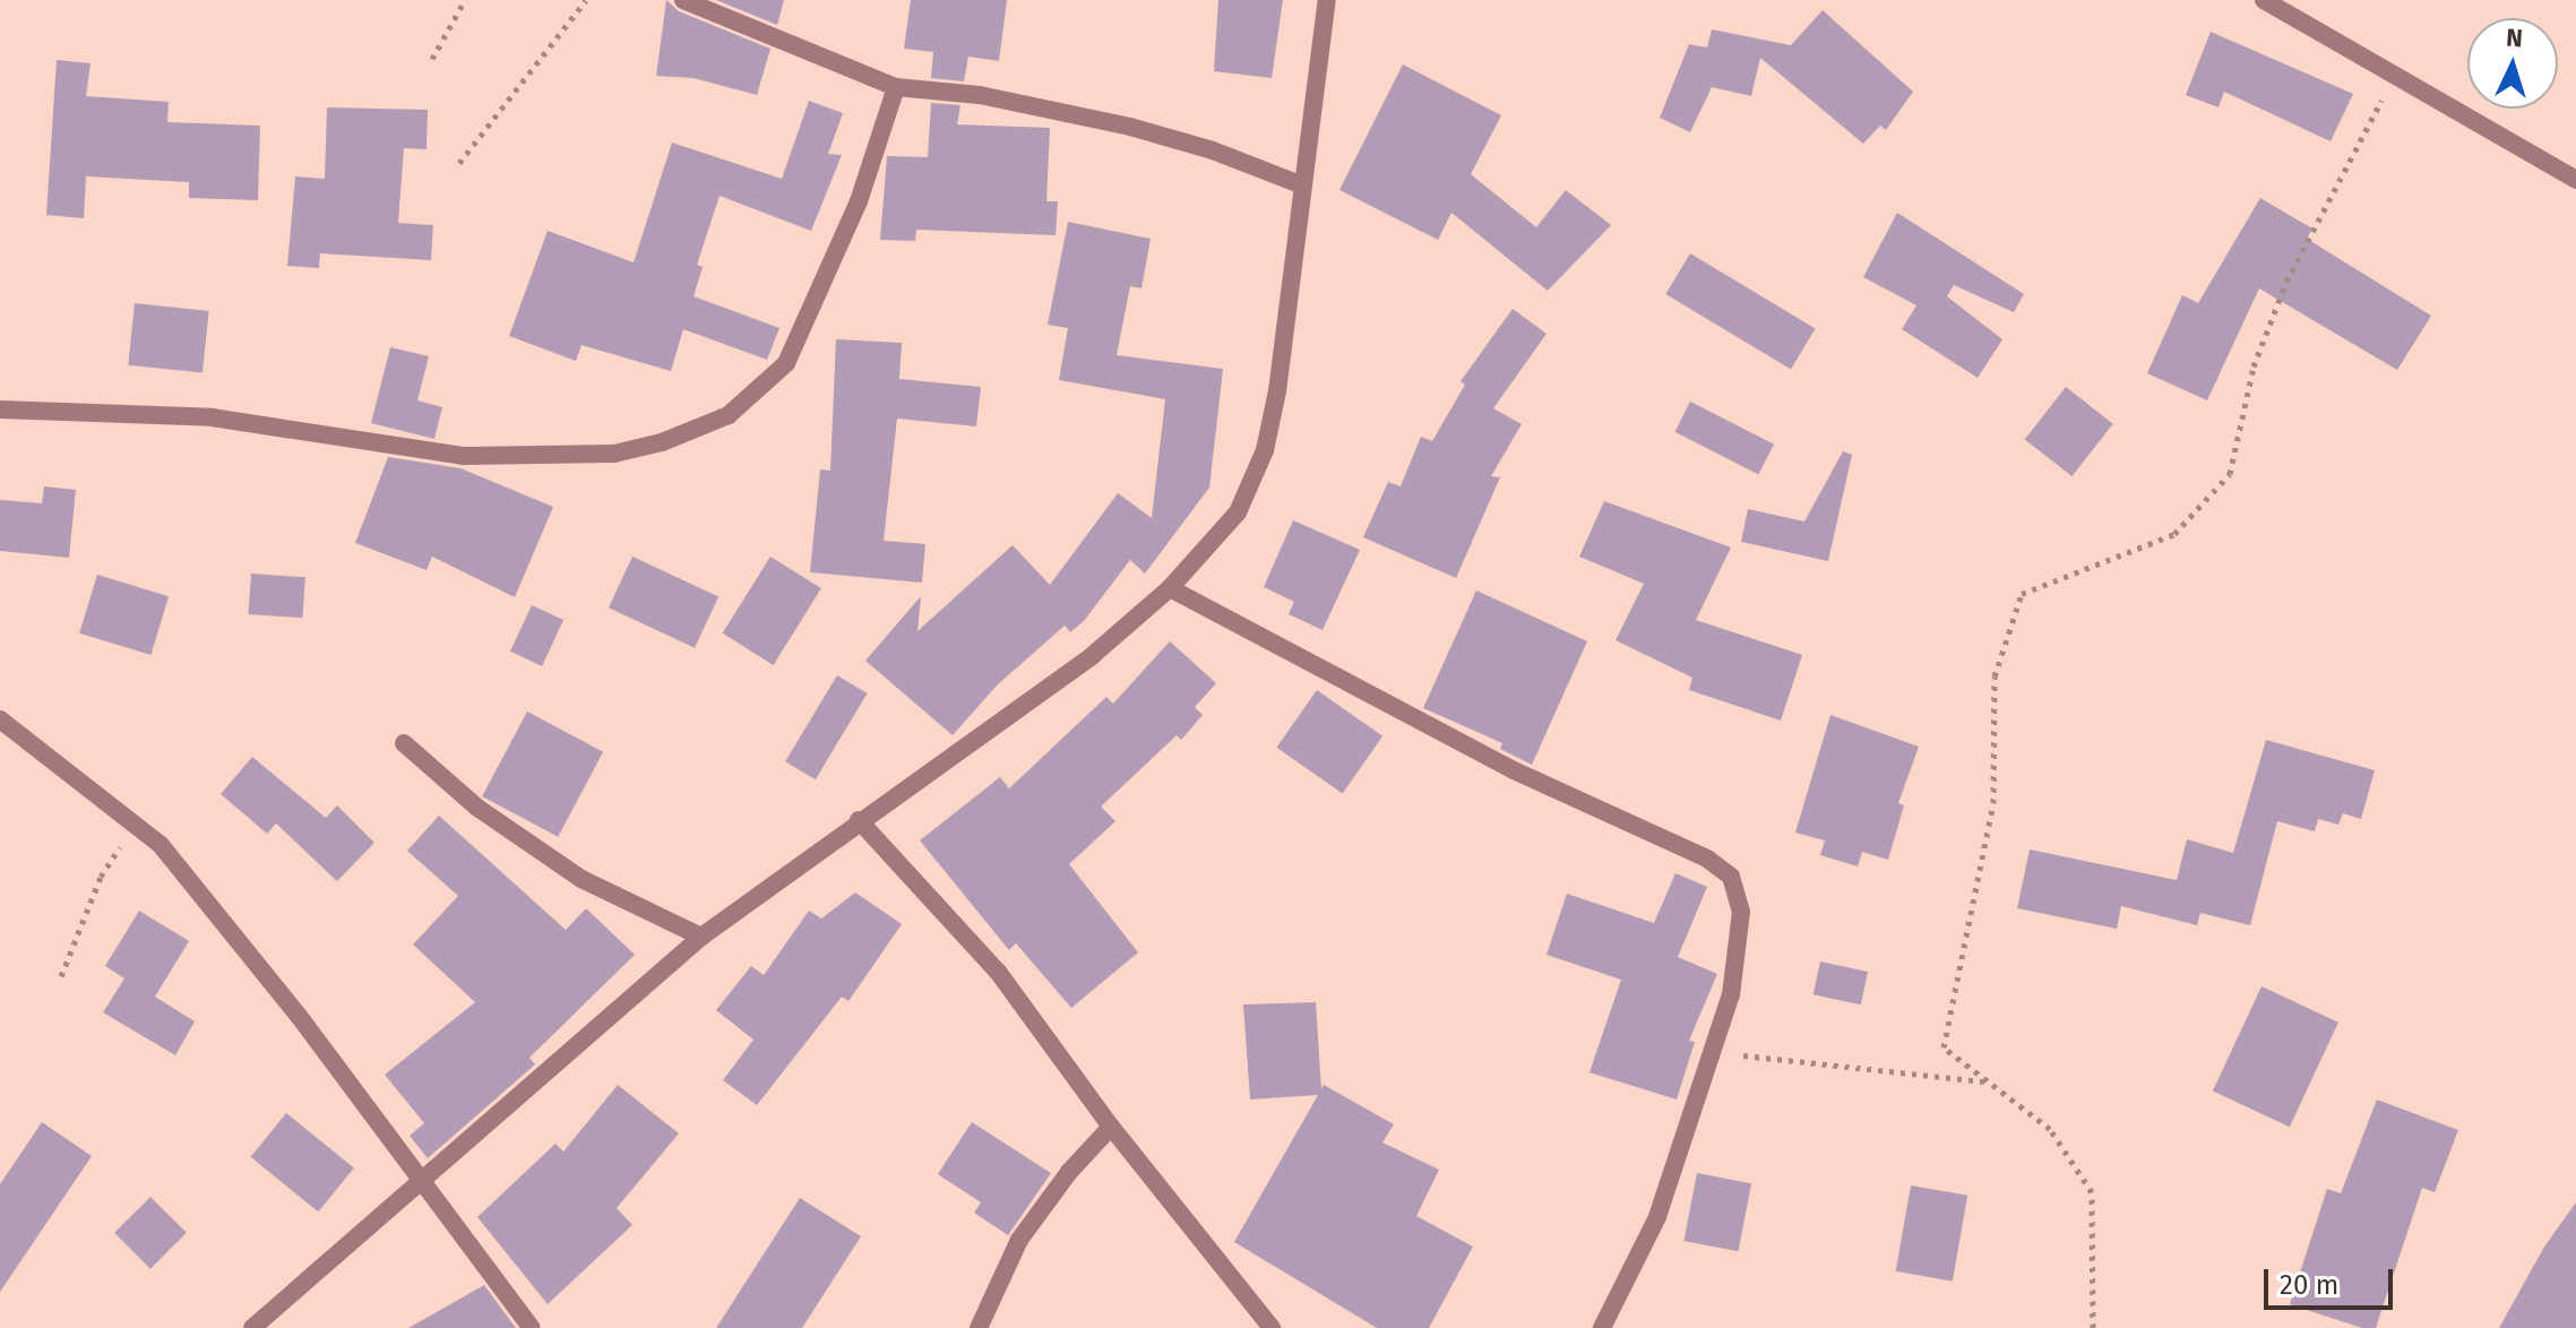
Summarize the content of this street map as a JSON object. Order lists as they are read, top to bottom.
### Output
{
  "scale_bar": "20 m",
  "north": "top"
}
